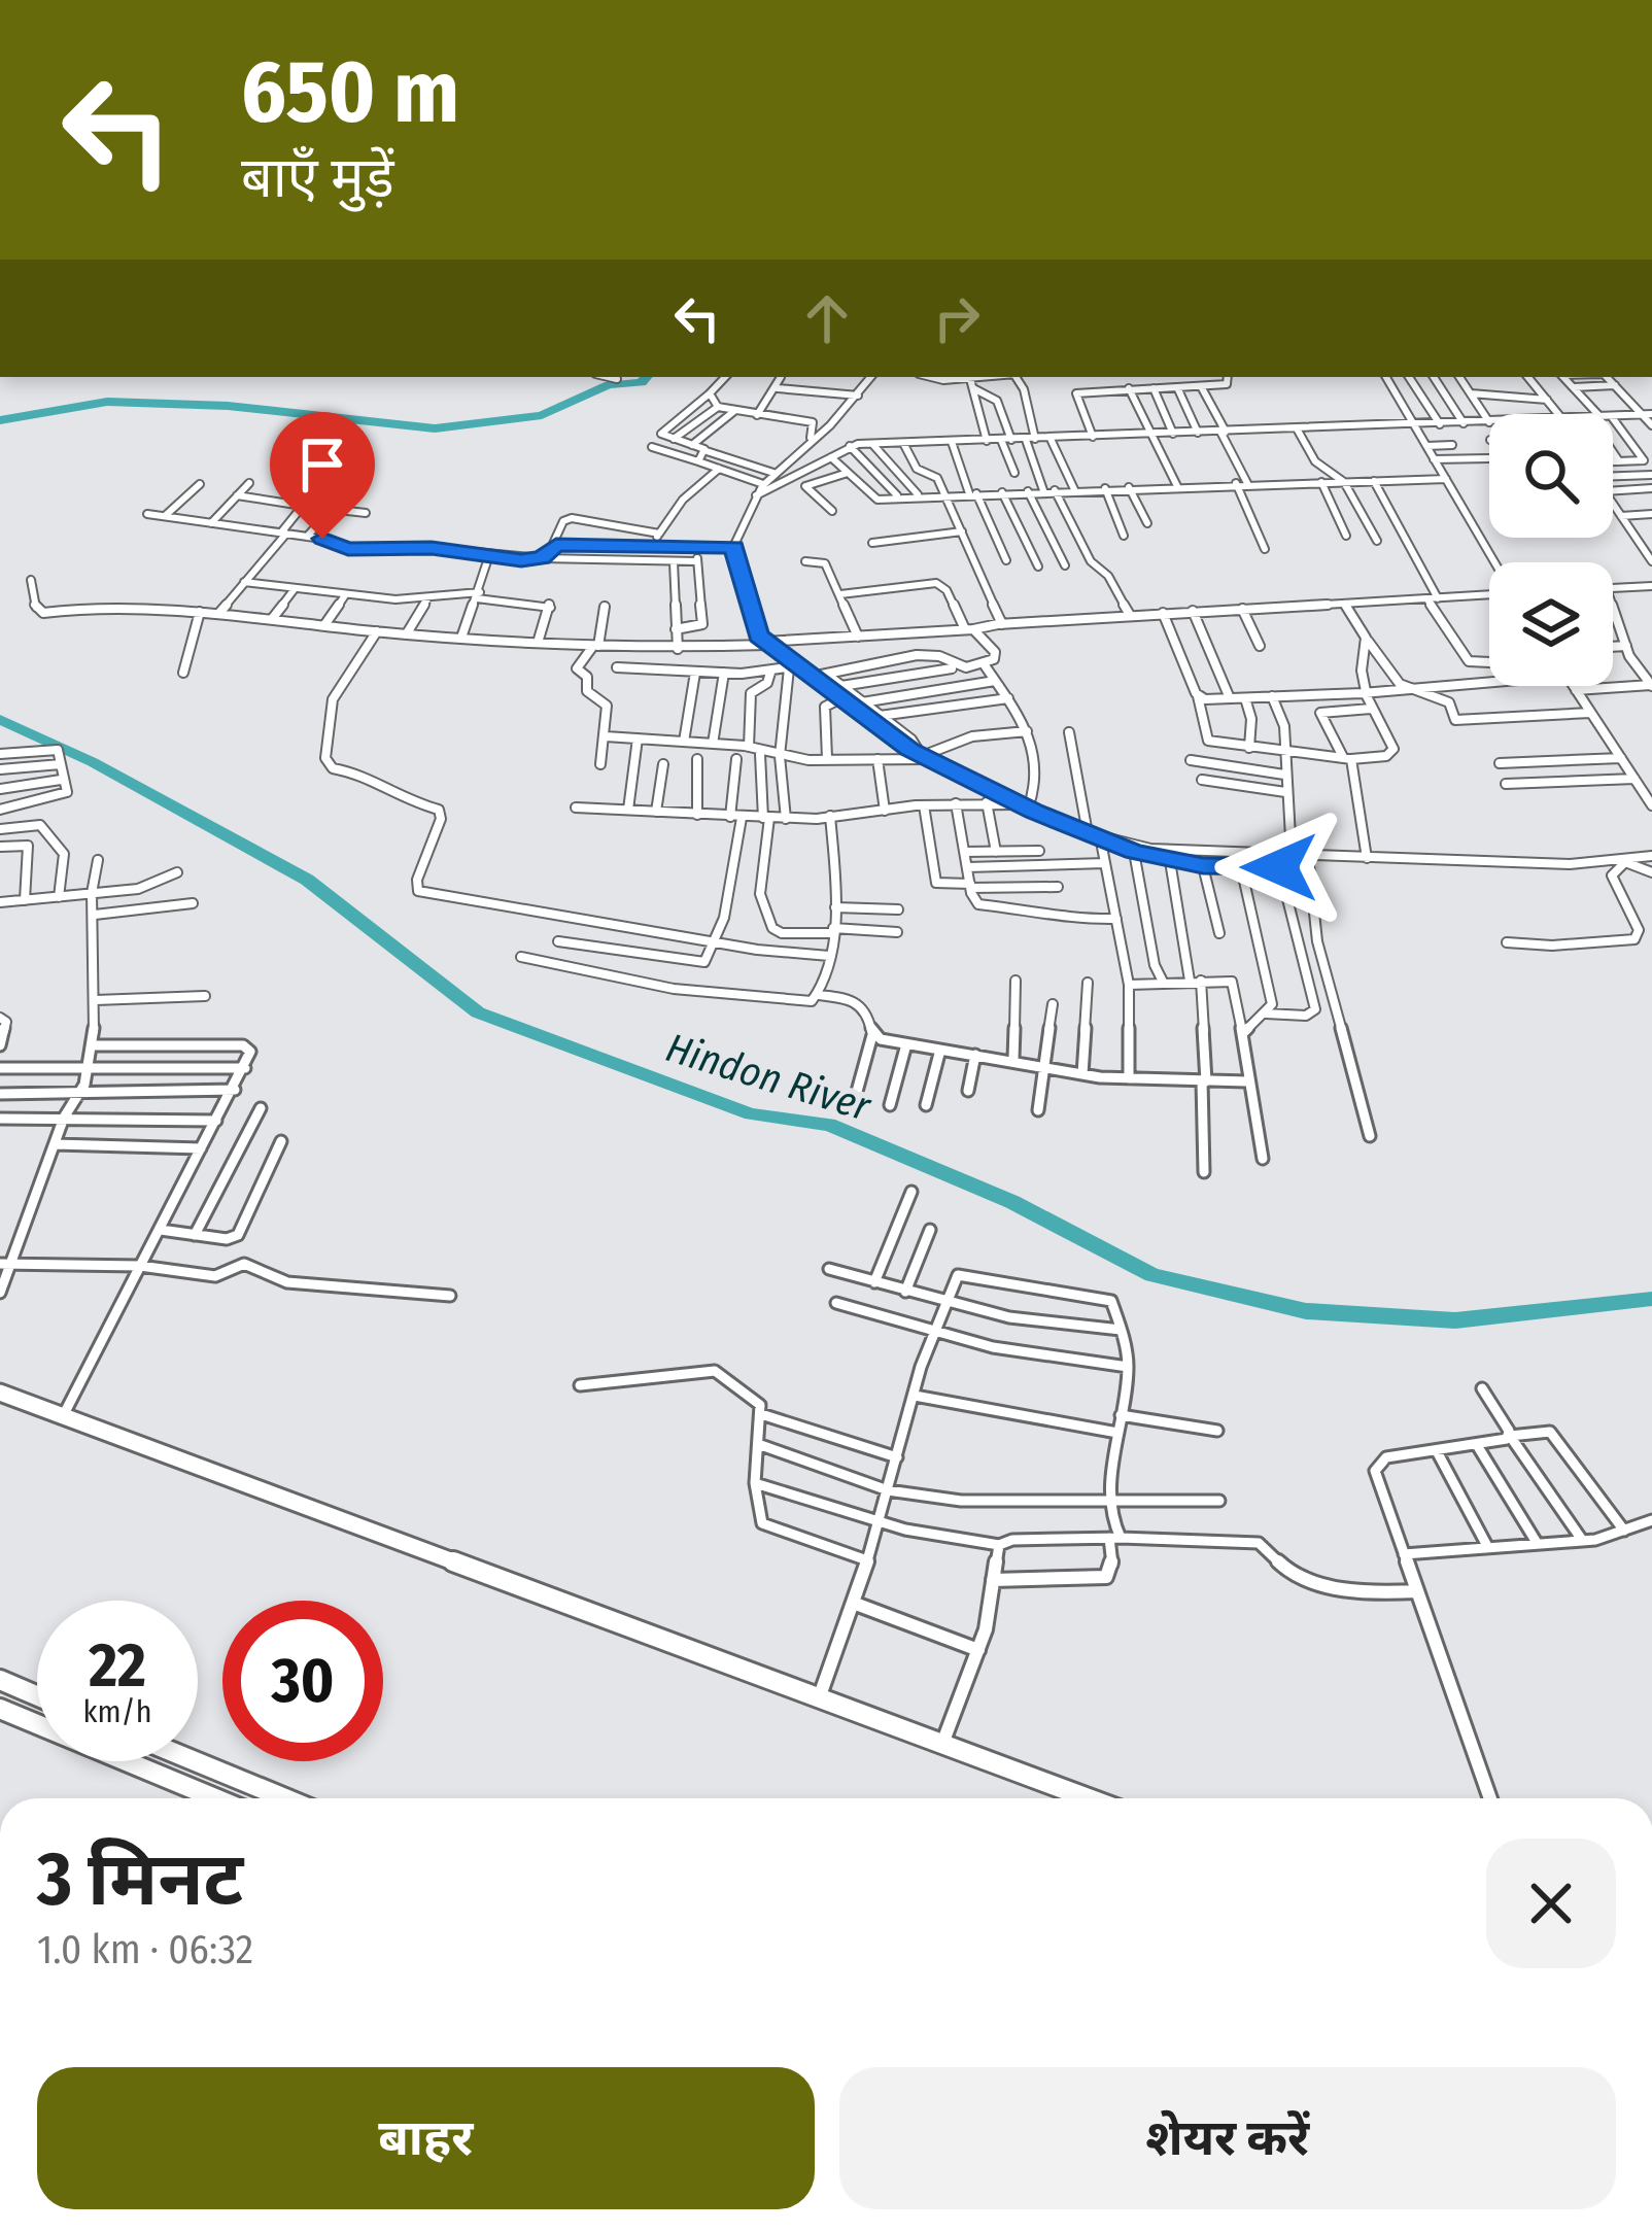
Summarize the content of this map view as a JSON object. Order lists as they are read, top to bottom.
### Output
{
  "water": ["Hindon River"],
  "page": {
    "turn": ["650 m", "बाएँ मुड़ें"],
    "speed": "22 km/h",
    "limit": "30",
    "heading": ["3 मिनट", "1.0 km · 06:32"],
    "buttons": ["बाहर", "शेयर करें"]
  }
}
